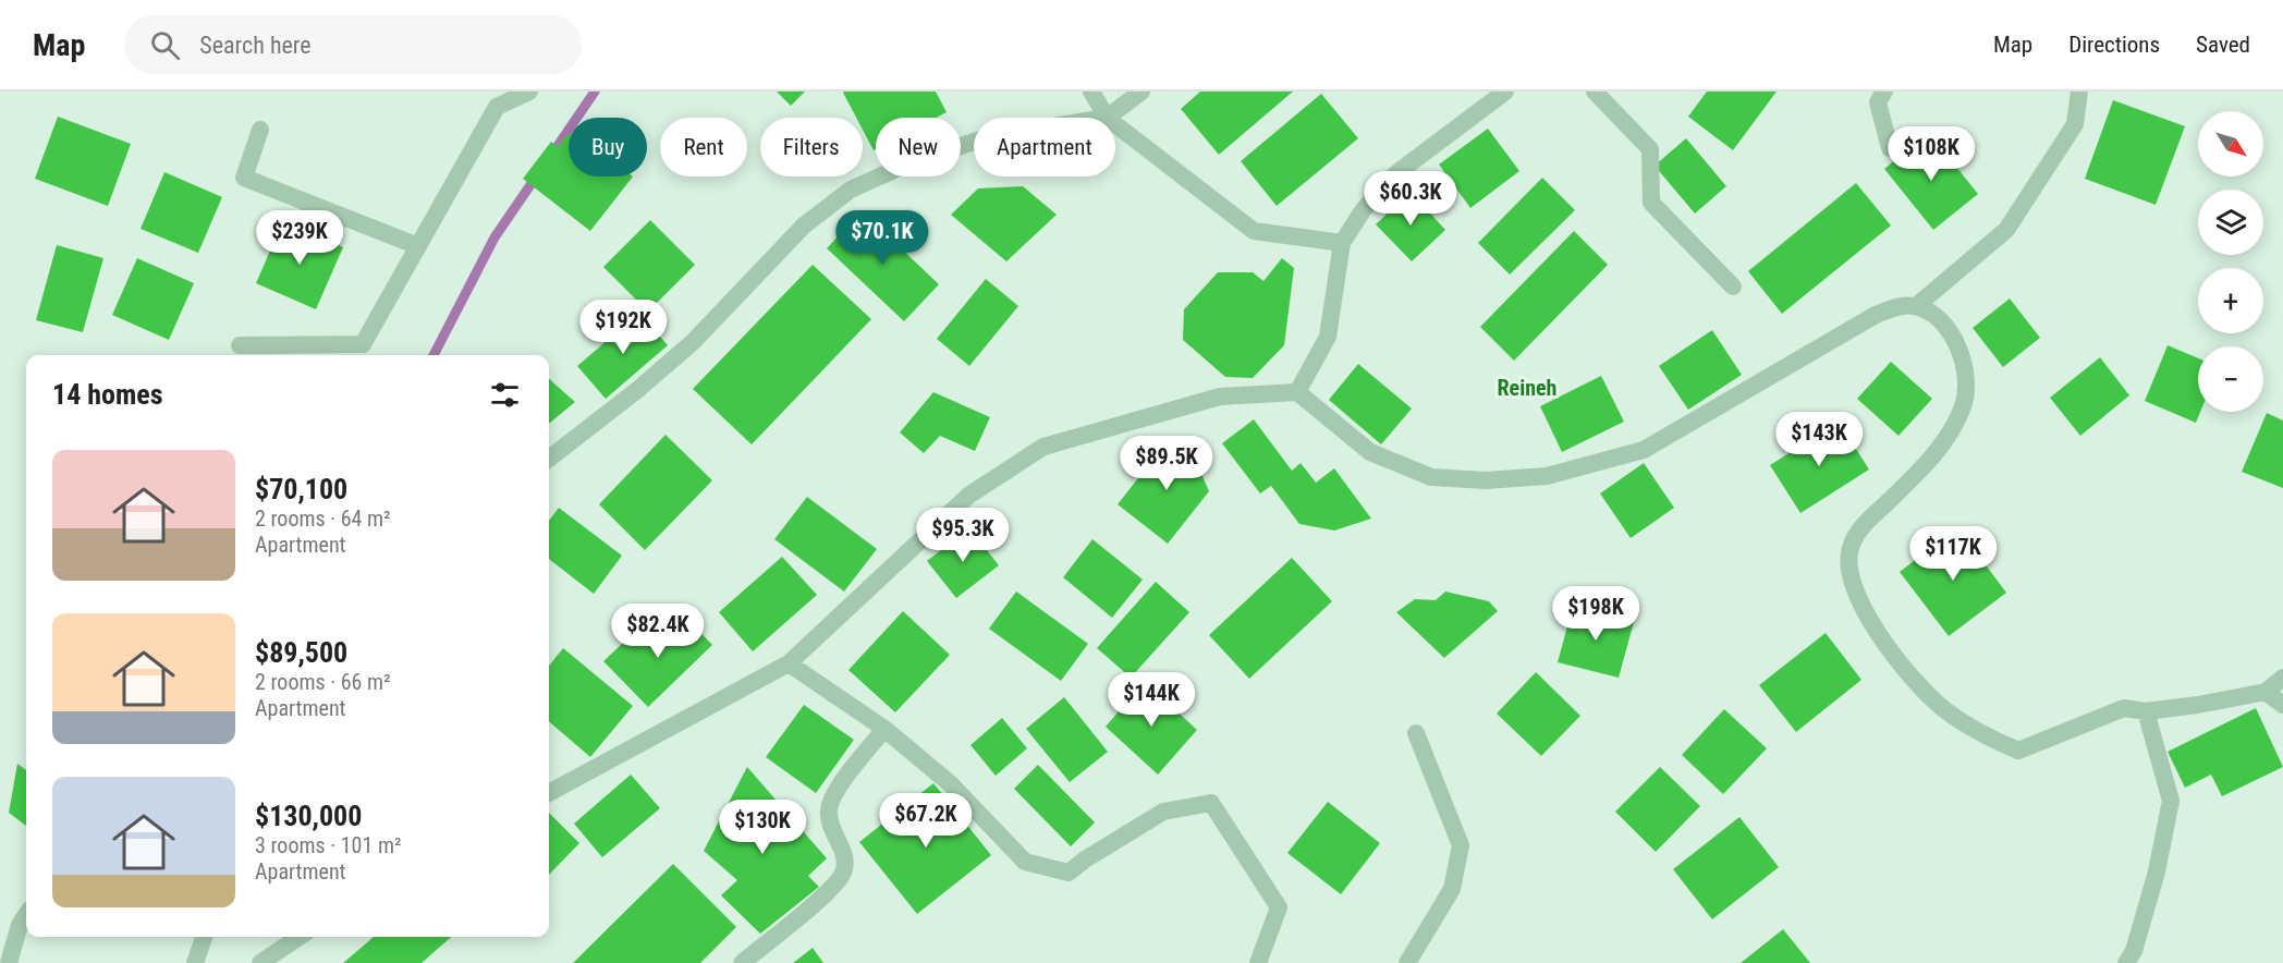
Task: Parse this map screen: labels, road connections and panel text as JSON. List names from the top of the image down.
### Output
{
  "districts": ["Reineh"],
  "north": "bottom right",
  "page": {
    "header": "Map",
    "search": "Search here",
    "nav": ["Map", "Directions", "Saved"],
    "map_buttons": ["+", "−"],
    "chip": [
      "Buy",
      "Rent",
      "Filters",
      "New",
      "Apartment"
    ],
    "price": [
      "$108K",
      "$60.3K",
      "$239K",
      "$70.1K",
      "$192K",
      "$143K",
      "$89.5K",
      "$95.3K",
      "$117K",
      "$198K",
      "$82.4K",
      "$144K",
      "$67.2K",
      "$130K"
    ],
    "heading": "14 homes",
    "list": [
      {
        "name": "$70,100",
        "note": "2 rooms · 64 m² · Apartment"
      },
      {
        "name": "$89,500",
        "note": "2 rooms · 66 m² · Apartment"
      },
      {
        "name": "$130,000",
        "note": "3 rooms · 101 m² · Apartment"
      }
    ]
  }
}
